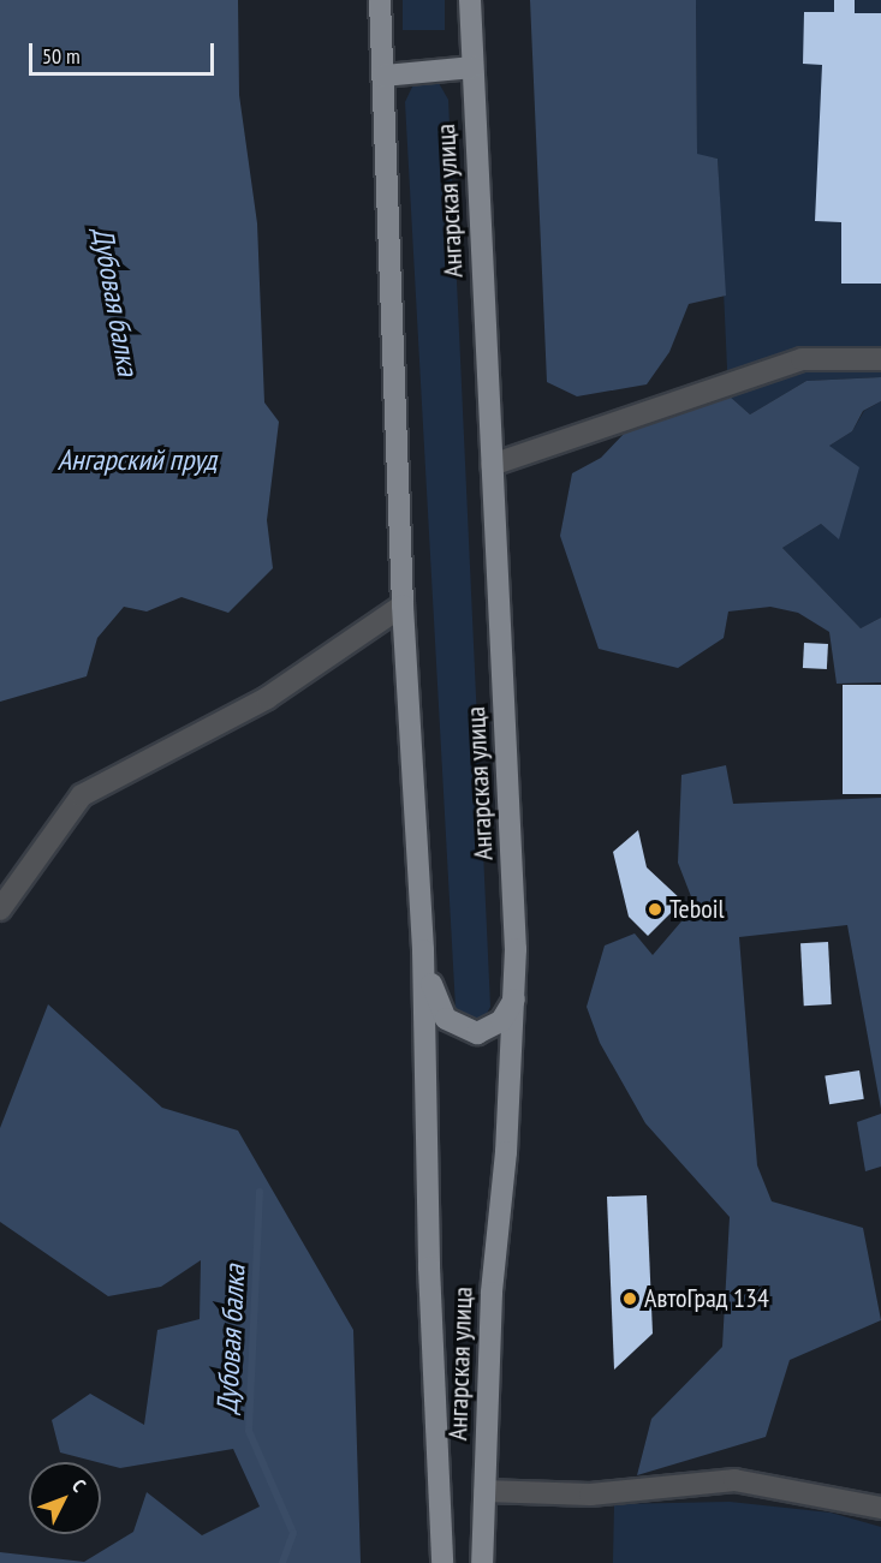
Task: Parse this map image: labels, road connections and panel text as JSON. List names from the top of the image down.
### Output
{
  "streets": {
    "main road": ["Ангарская улица"]
  },
  "water": ["Дубовая балка", "Ангарский пруд"],
  "places": ["Teboil", "АвтоГрад 134"],
  "scale_bar": "50 m",
  "north": "top right"
}
